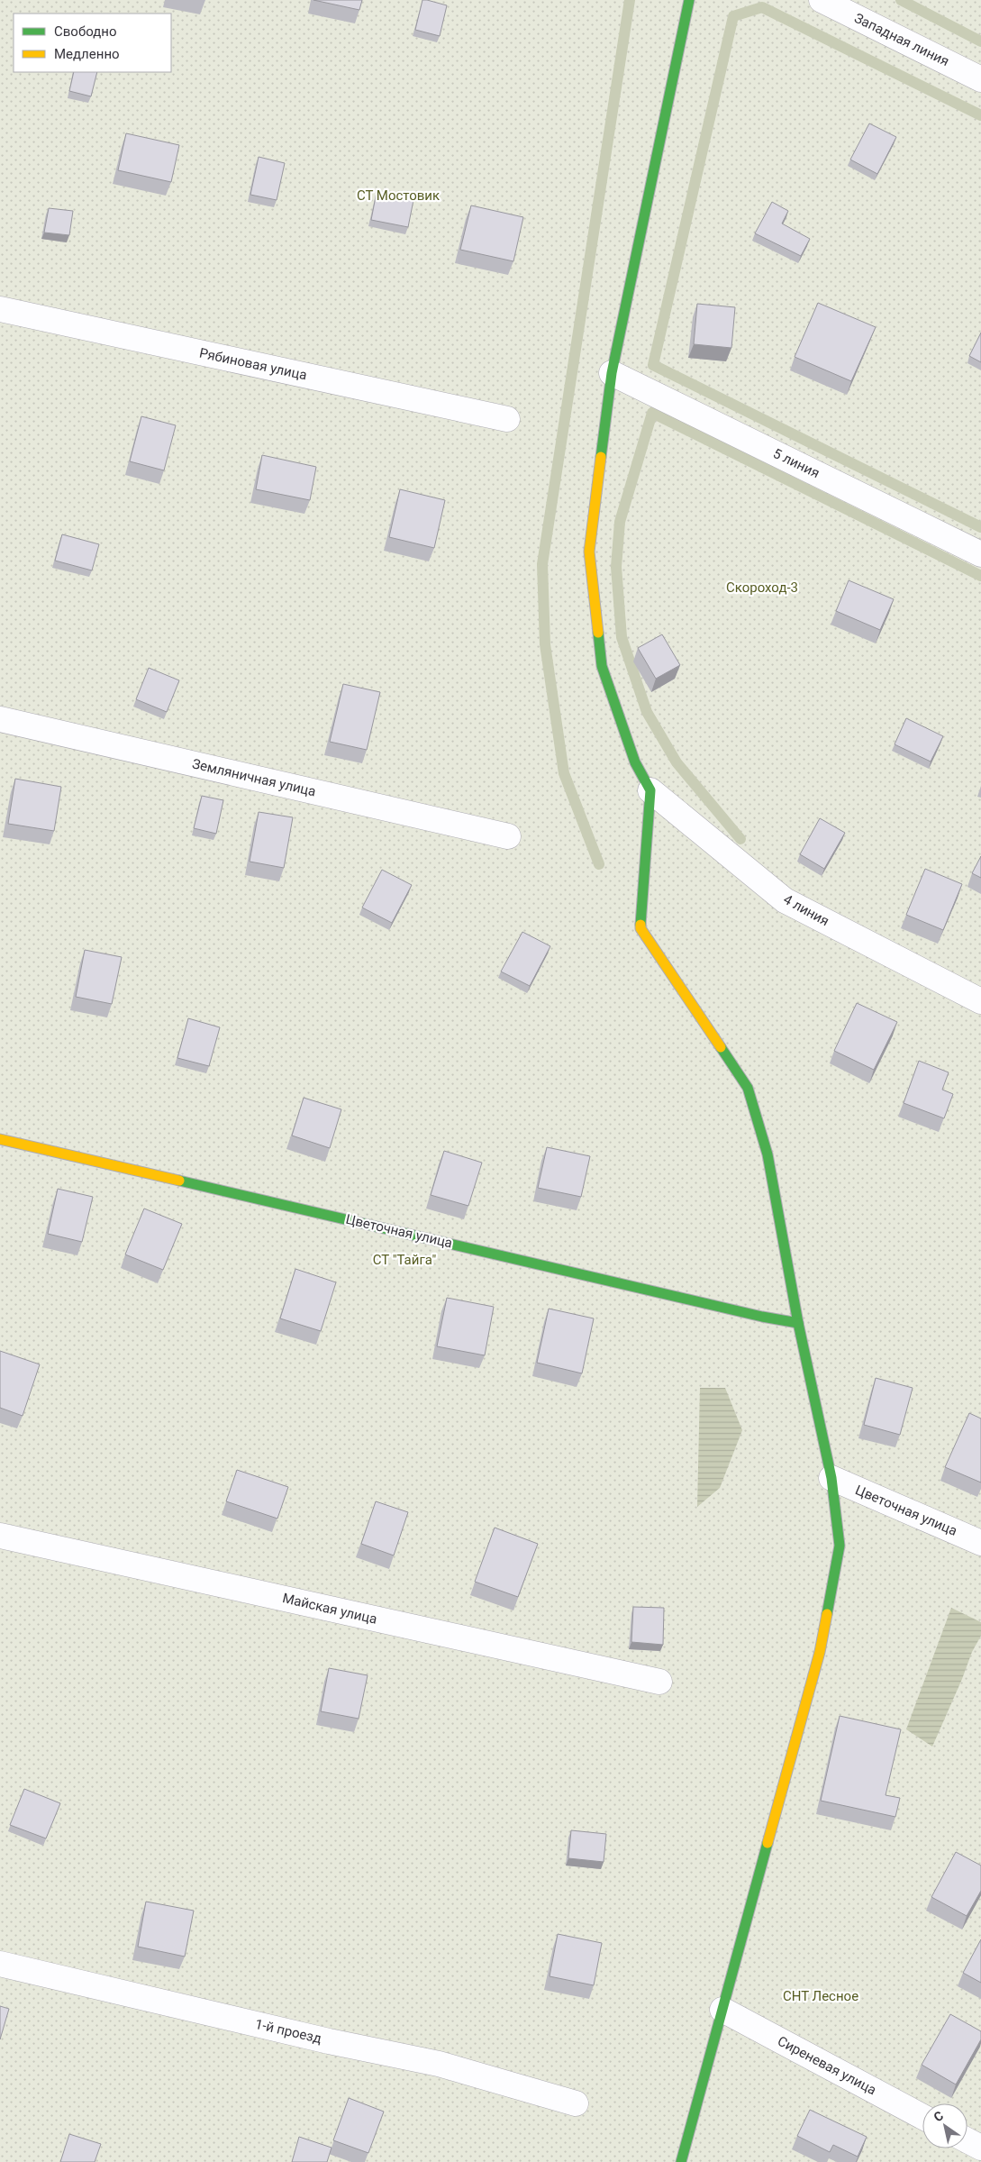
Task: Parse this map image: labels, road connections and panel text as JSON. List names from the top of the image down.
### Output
{
  "streets": {
    "street": [
      "Западная линия",
      "Рябиновая улица",
      "5 линия",
      "Земляничная улица",
      "4 линия",
      "Цветочная улица",
      "Майская улица",
      "1-й проезд",
      "Сиреневая улица"
    ]
  },
  "parks": [
    "СТ Мостовик",
    "Скороход-3",
    "СТ \"Тайга\"",
    "СНТ Лесное"
  ],
  "legend": ["Свободно", "Медленно"],
  "north": "top left"
}
